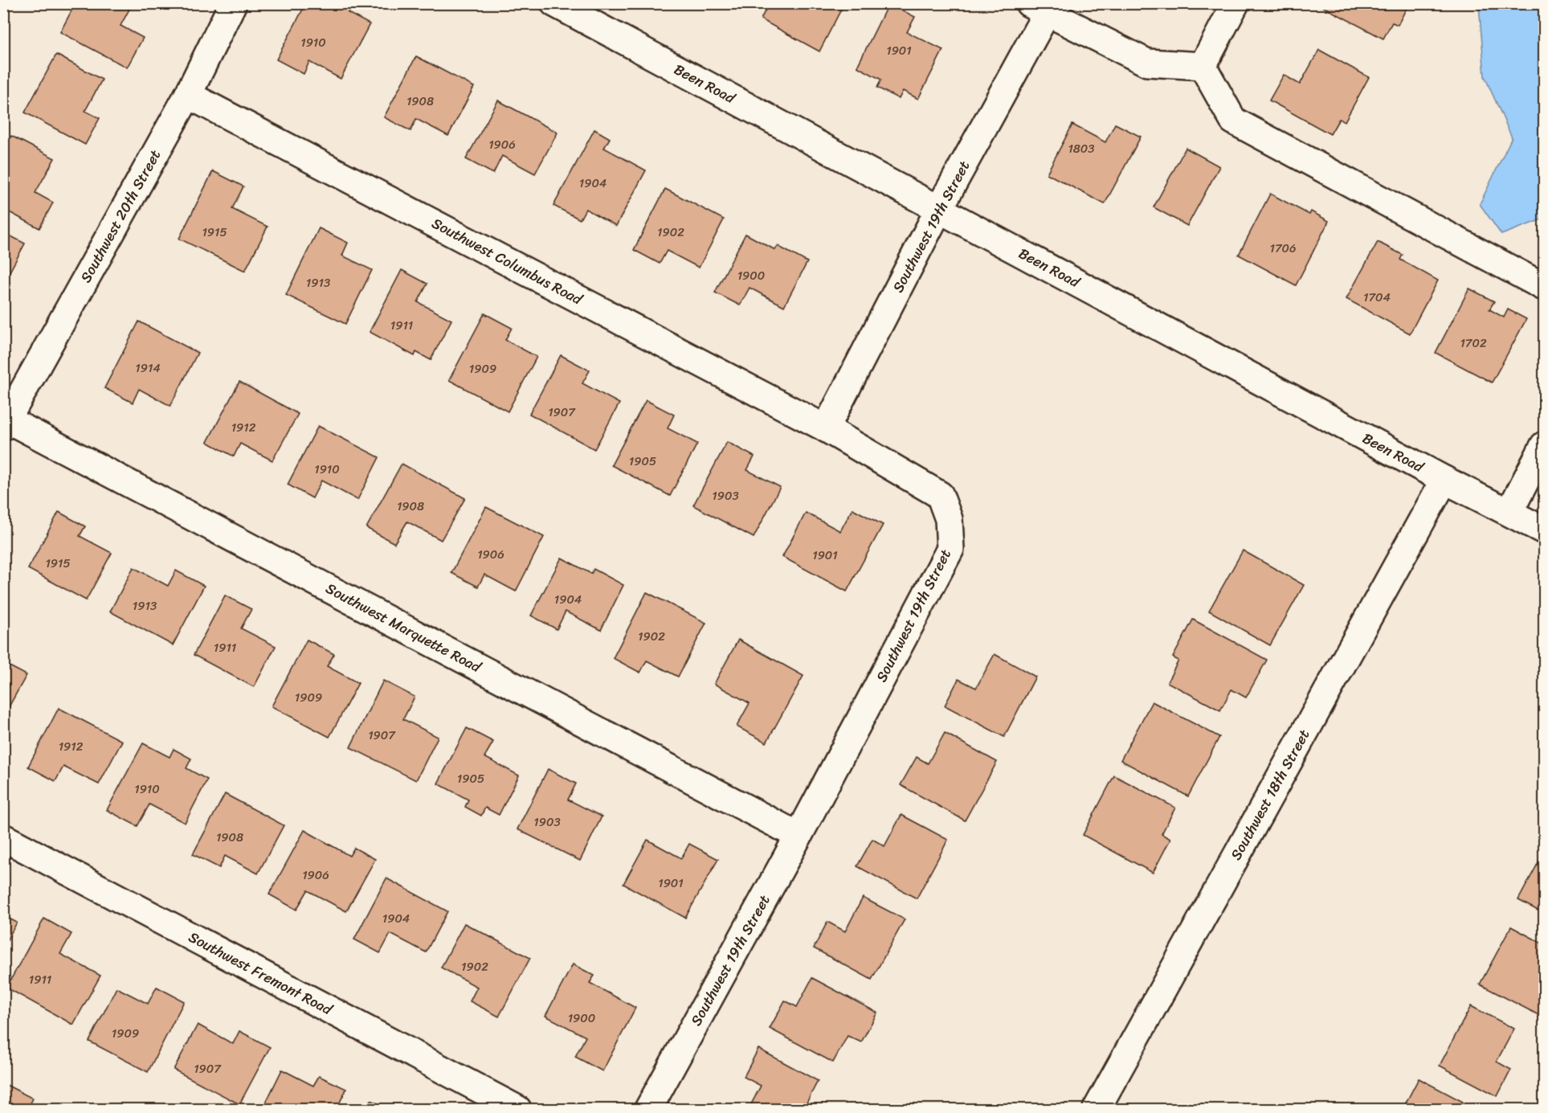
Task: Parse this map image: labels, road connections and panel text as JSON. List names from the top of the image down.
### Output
{
  "streets": {
    "street": [
      "Been Road",
      "Southwest 20th Street",
      "Southwest 19th Street",
      "Southwest Columbus Road",
      "Southwest Marquette Road",
      "Southwest 18th Street",
      "Southwest Fremont Road"
    ]
  },
  "crossings": [
    ["Been Road", "Southwest 19th Street"],
    ["Been Road", "Southwest 18th Street"],
    ["Southwest 20th Street", "Southwest Columbus Road"],
    ["Southwest 20th Street", "Southwest Marquette Road"],
    ["Southwest 19th Street", "Southwest Columbus Road"],
    ["Southwest 19th Street", "Southwest Marquette Road"]
  ],
  "house_numbers": [
    "1910",
    "1901",
    "1908",
    "1906",
    "1803",
    "1904",
    "1915",
    "1902",
    "1706",
    "1900",
    "1913",
    "1704",
    "1911",
    "1702",
    "1914",
    "1909",
    "1907",
    "1912",
    "1905",
    "1910",
    "1903",
    "1908",
    "1906",
    "1901",
    "1915",
    "1904",
    "1913",
    "1902",
    "1911",
    "1909",
    "1907",
    "1912",
    "1905",
    "1910",
    "1903",
    "1908",
    "1906",
    "1901",
    "1904",
    "1902",
    "1911",
    "1900",
    "1909",
    "1907"
  ]
}
